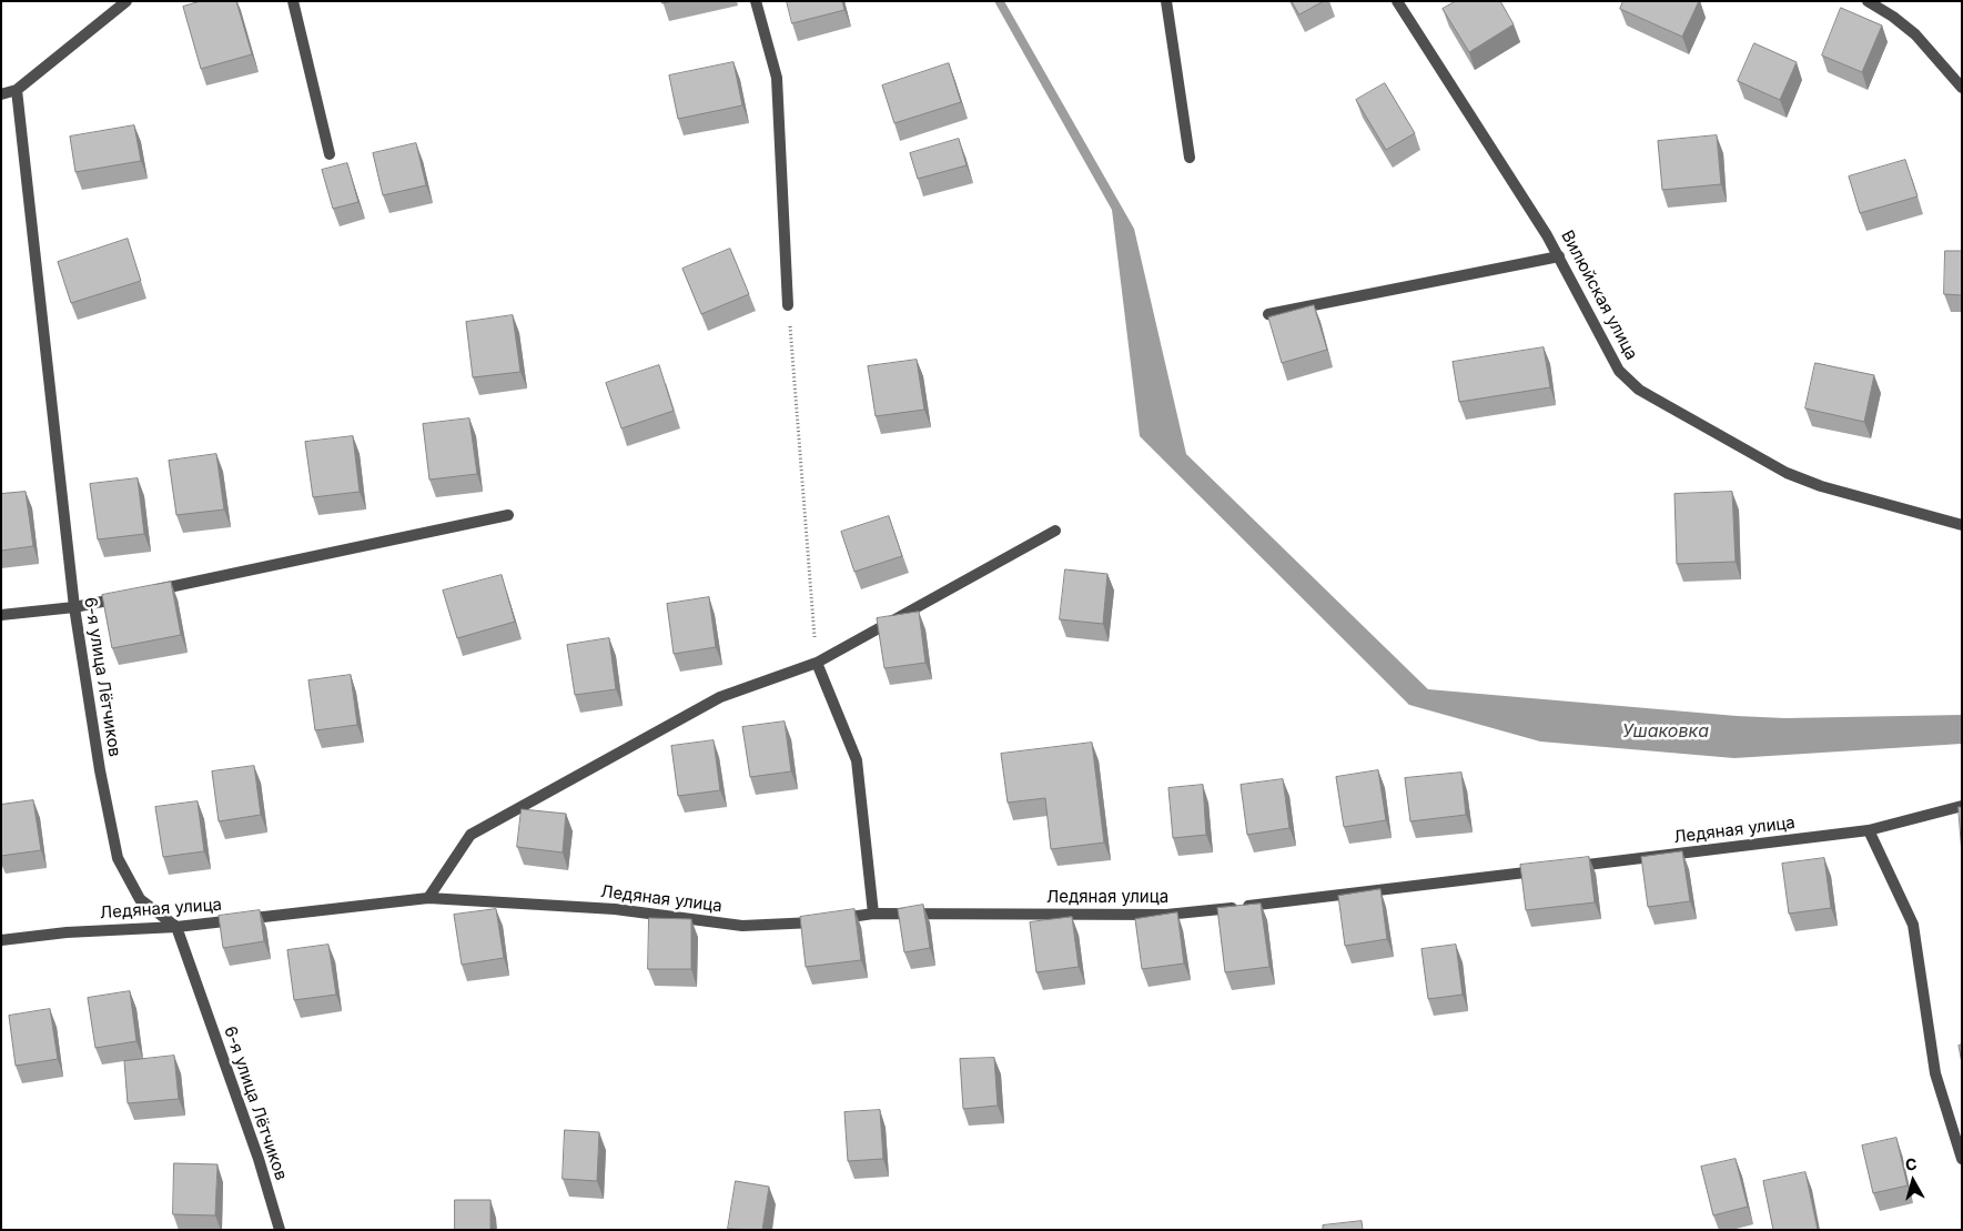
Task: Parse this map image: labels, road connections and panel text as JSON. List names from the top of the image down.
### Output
{
  "streets": {
    "street": ["Вилюйская улица", "6-я улица Лётчиков", "Ледяная улица"]
  },
  "crossings": [
    ["6-я улица Лётчиков", "Ледяная улица"]
  ],
  "water": ["Ушаковка"],
  "north": "top"
}
